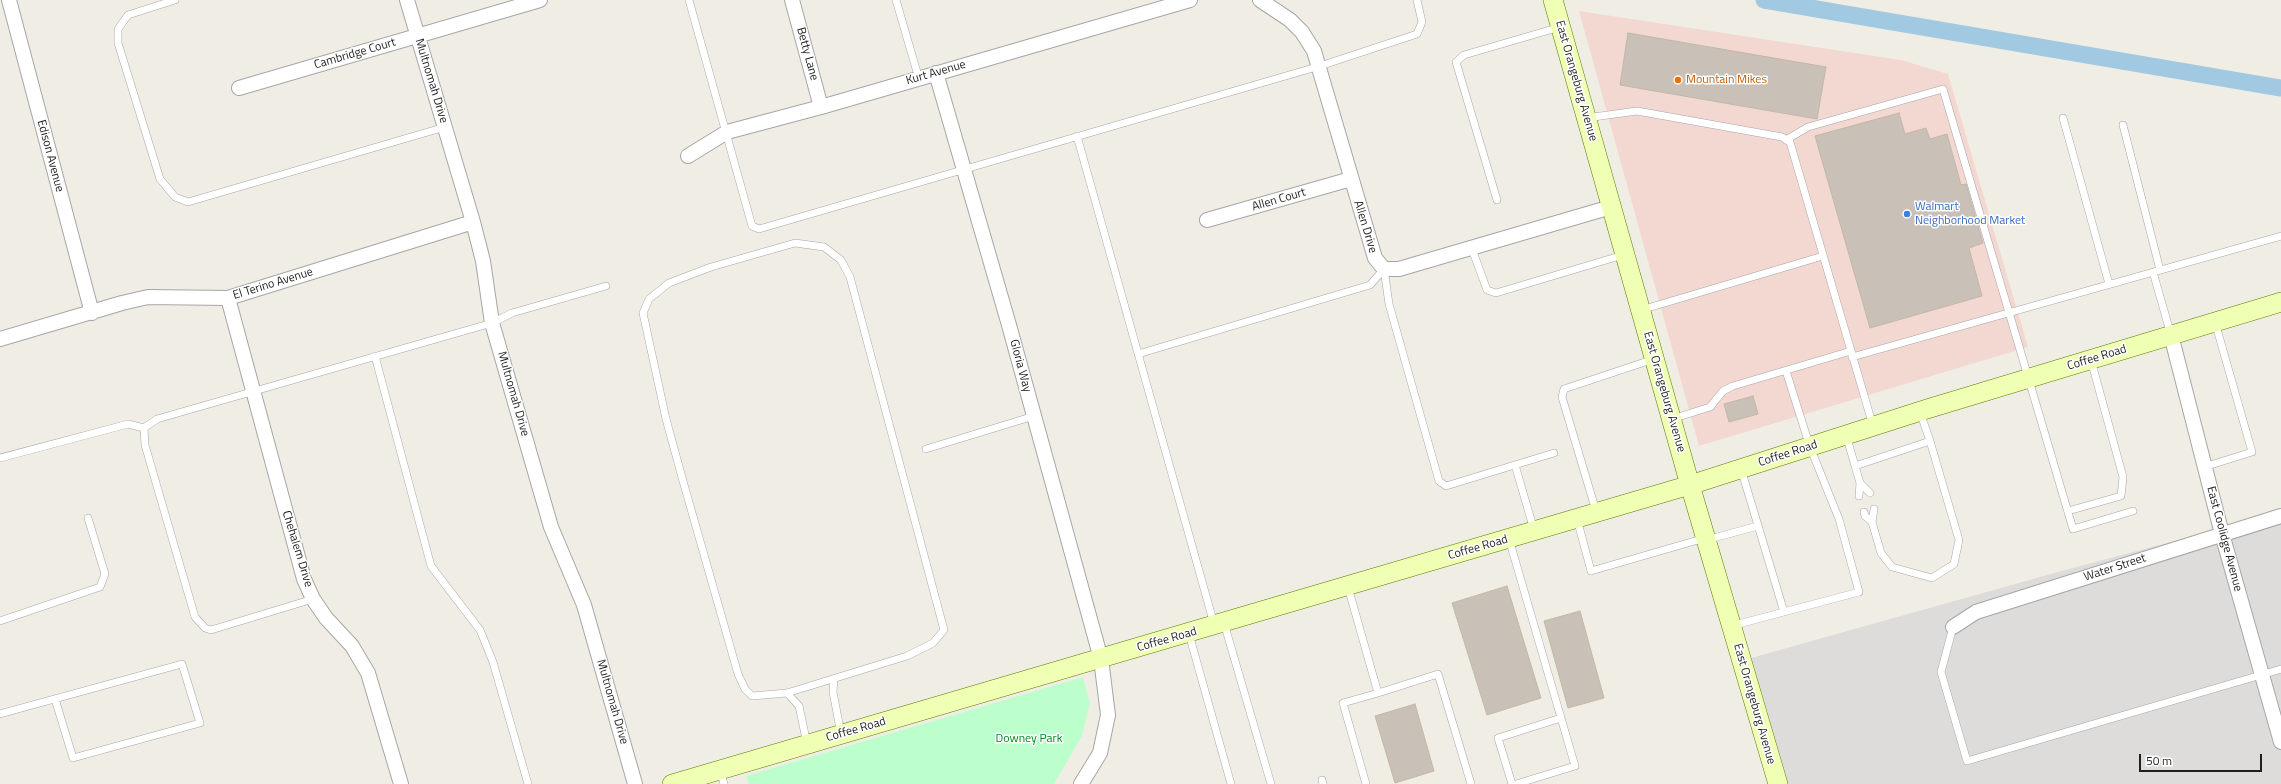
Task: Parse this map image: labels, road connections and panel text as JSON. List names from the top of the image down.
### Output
{
  "streets": {
    "main road": ["East Orangeburg Avenue", "Coffee Road"],
    "street": [
      "Cambridge Court",
      "Betty Lane",
      "Kurt Avenue",
      "Multnomah Drive",
      "Edison Avenue",
      "Allen Court",
      "Allen Drive",
      "El Terino Avenue",
      "Gloria Way",
      "East Coolidge Avenue",
      "Chehalem Drive",
      "Water Street"
    ]
  },
  "crossings": [
    ["Cambridge Court", "Multnomah Drive"],
    ["Betty Lane", "Kurt Avenue"],
    ["Kurt Avenue", "Gloria Way"],
    ["Multnomah Drive", "El Terino Avenue"],
    ["East Orangeburg Avenue", "Coffee Road"],
    ["Edison Avenue", "El Terino Avenue"],
    ["Allen Court", "Allen Drive"],
    ["El Terino Avenue", "Chehalem Drive"],
    ["Coffee Road", "Gloria Way"],
    ["Coffee Road", "East Coolidge Avenue"],
    ["East Coolidge Avenue", "Water Street"]
  ],
  "parks": ["Downey Park"],
  "places": ["Mountain Mikes", "Walmart Neighborhood Market"],
  "scale_bar": "50 m"
}
